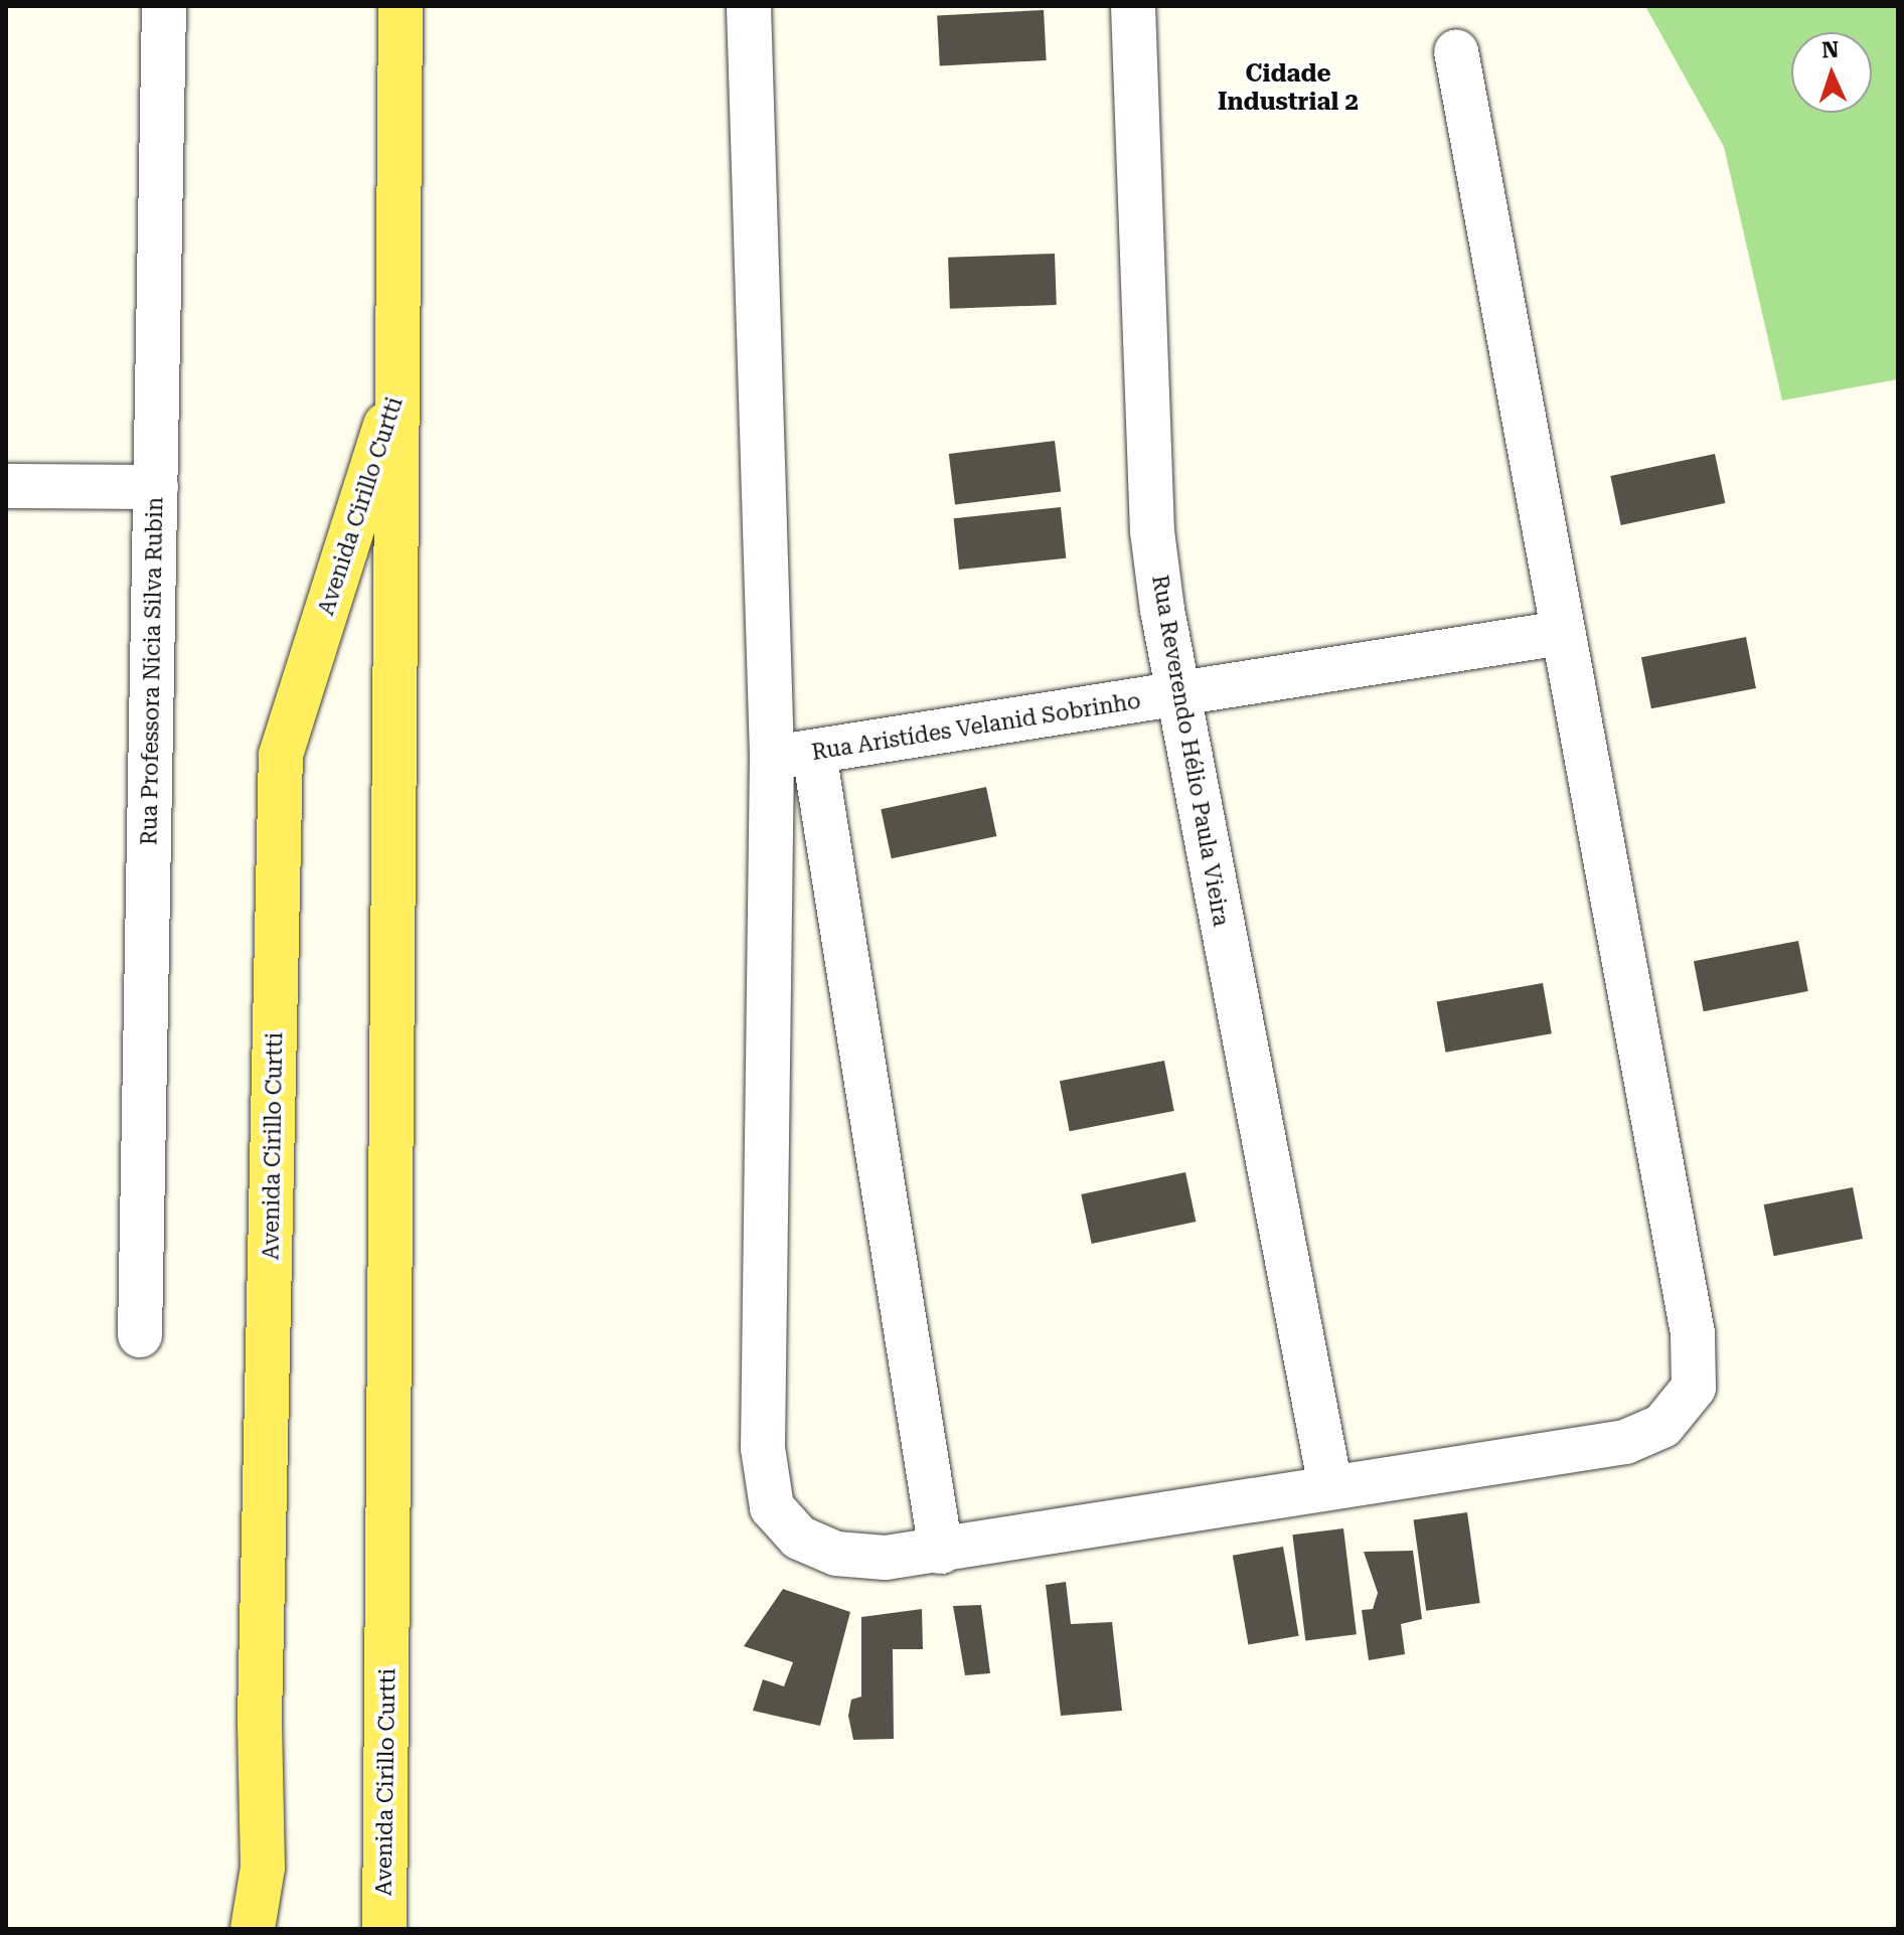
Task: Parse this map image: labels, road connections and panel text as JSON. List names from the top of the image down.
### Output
{
  "streets": {
    "main road": ["Avenida Cirillo Curtti"],
    "street": ["Rua Professora Nicia Silva Rubin", "Rua Aristídes Velanid Sobrinho", "Rua Reverendo Hélio Paula Vieira"]
  },
  "crossings": [
    ["Rua Aristídes Velanid Sobrinho", "Rua Reverendo Hélio Paula Vieira"]
  ],
  "districts": ["Cidade Industrial 2"],
  "north": "top"
}
